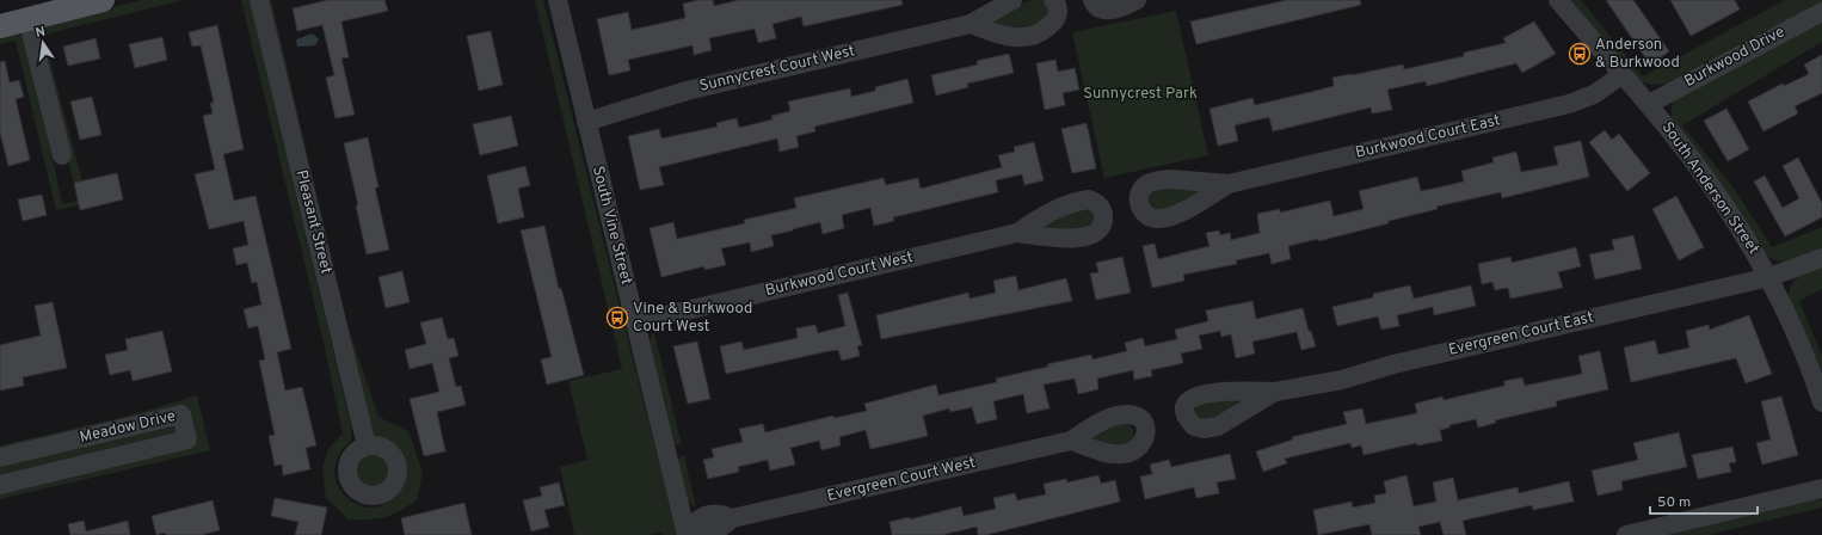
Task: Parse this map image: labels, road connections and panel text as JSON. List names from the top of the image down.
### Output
{
  "streets": {
    "street": [
      "Burkwood Drive",
      "Sunnycrest Court West",
      "Burkwood Court East",
      "South Anderson Street",
      "Pleasant Street",
      "South Vine Street",
      "Burkwood Court West",
      "Evergreen Court East",
      "Meadow Drive",
      "Evergreen Court West"
    ]
  },
  "crossings": [
    ["Burkwood Drive", "South Anderson Street"],
    ["Sunnycrest Court West", "South Vine Street"],
    ["Burkwood Court East", "South Anderson Street"],
    ["South Anderson Street", "Evergreen Court East"],
    ["South Vine Street", "Burkwood Court West"],
    ["South Vine Street", "Evergreen Court West"]
  ],
  "parks": ["Sunnycrest Park"],
  "places": {
    "bus stop": ["Anderson & Burkwood", "Vine & Burkwood Court West"]
  },
  "scale_bar": "50 m",
  "north": "top"
}
